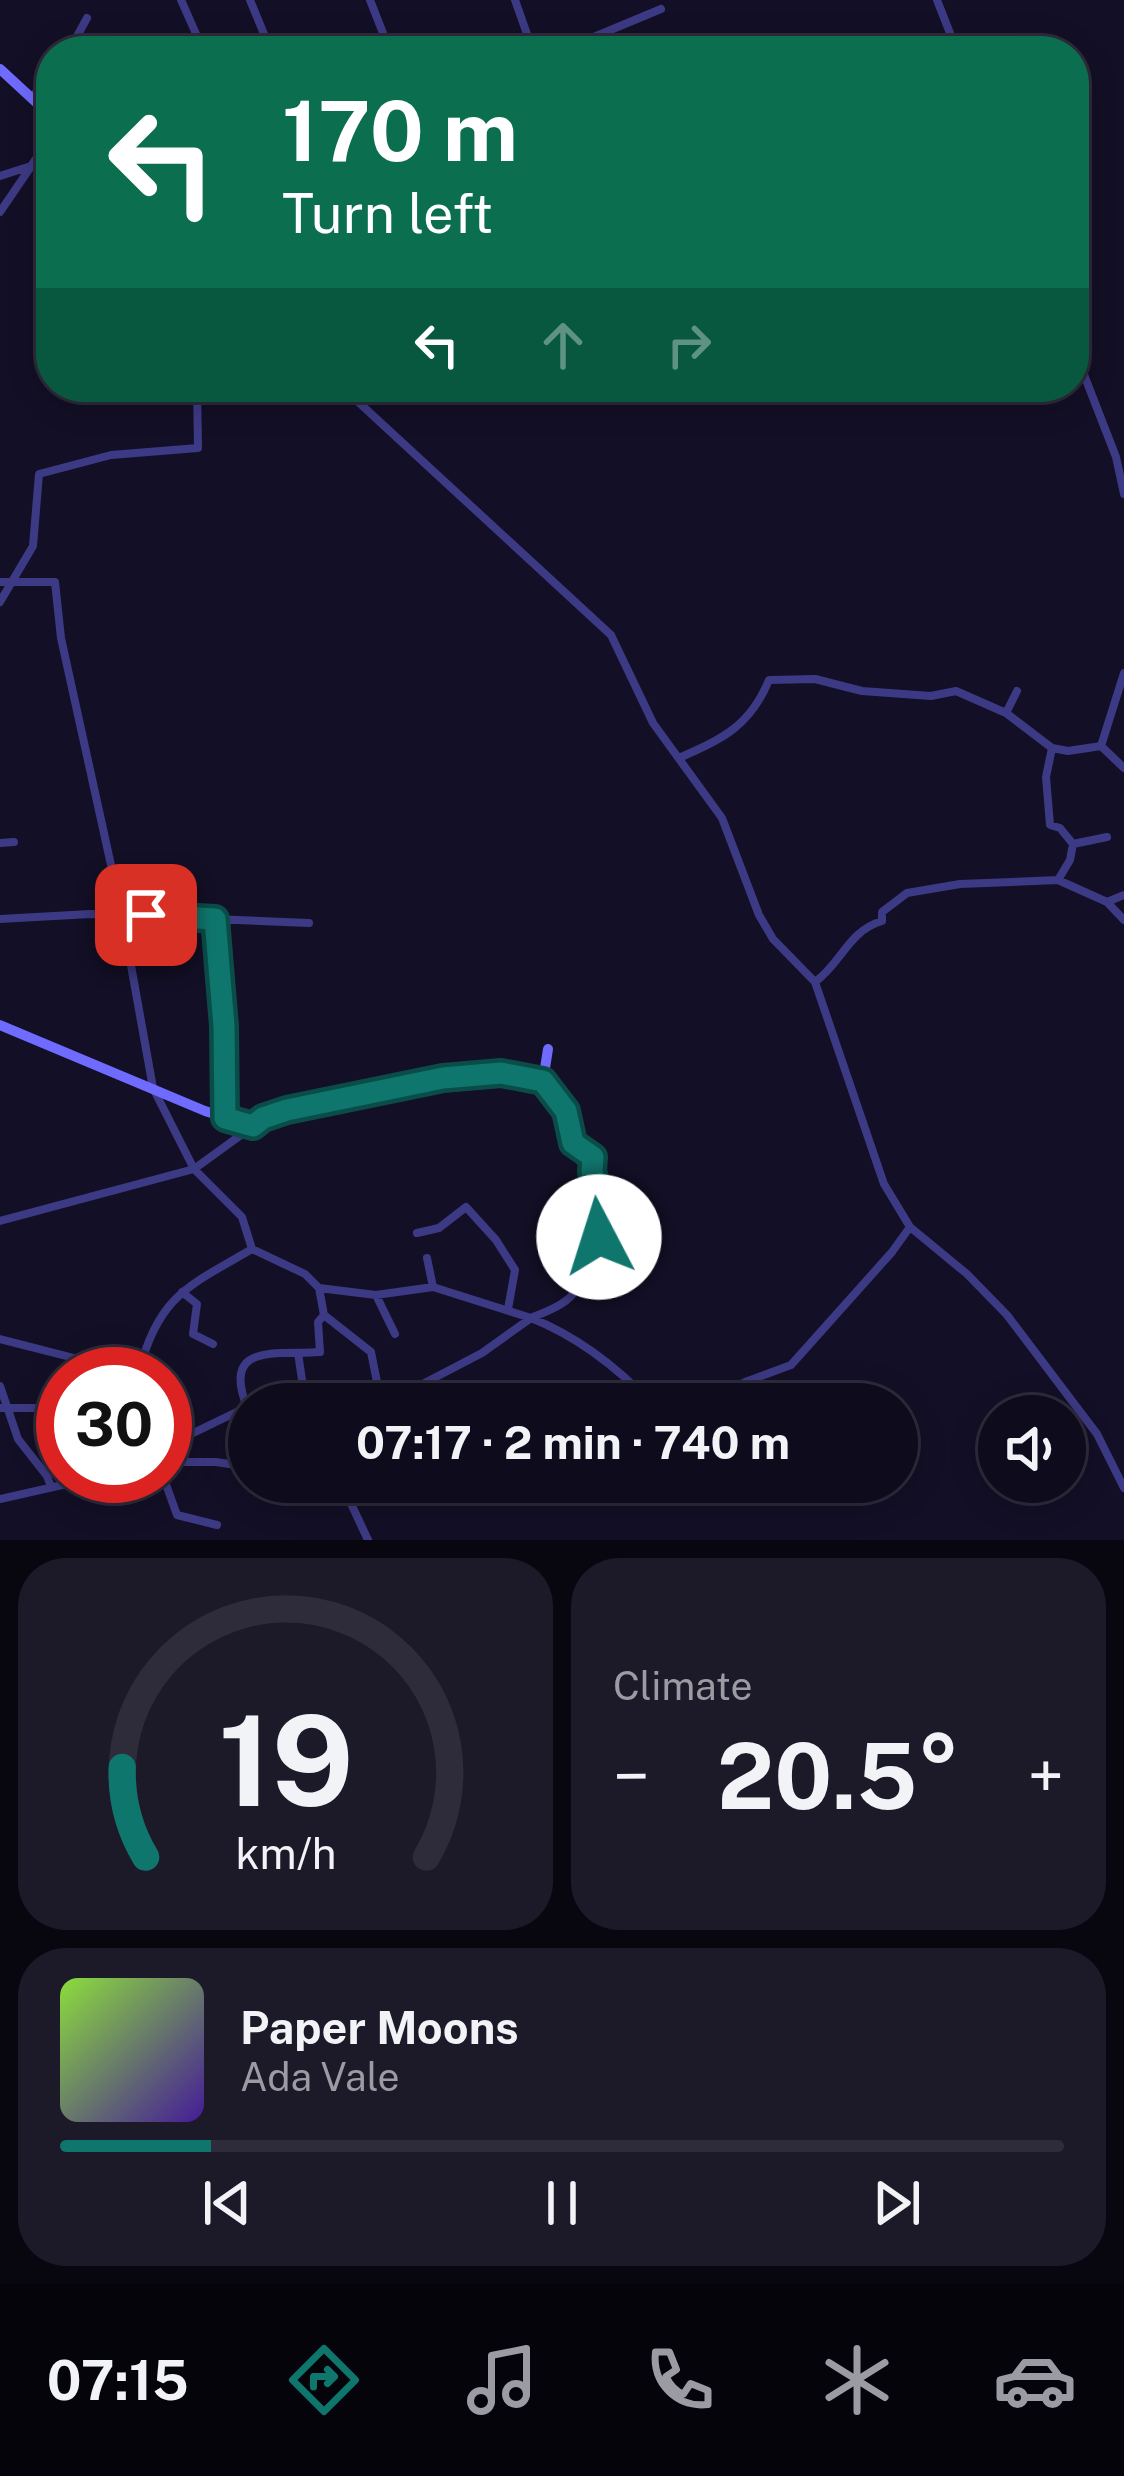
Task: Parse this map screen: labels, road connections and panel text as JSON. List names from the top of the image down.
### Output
{
  "page": {
    "turn": ["170 m", "Turn left"],
    "limit": "30",
    "trip": "07:17 · 2 min · 740 m",
    "tile": "Climate",
    "heat": ["−", "20.5°", "+"],
    "song": ["Paper Moons", "Ada Vale"],
    "tabs": "07:15",
    "gauge": ["19", "km/h"]
  }
}
